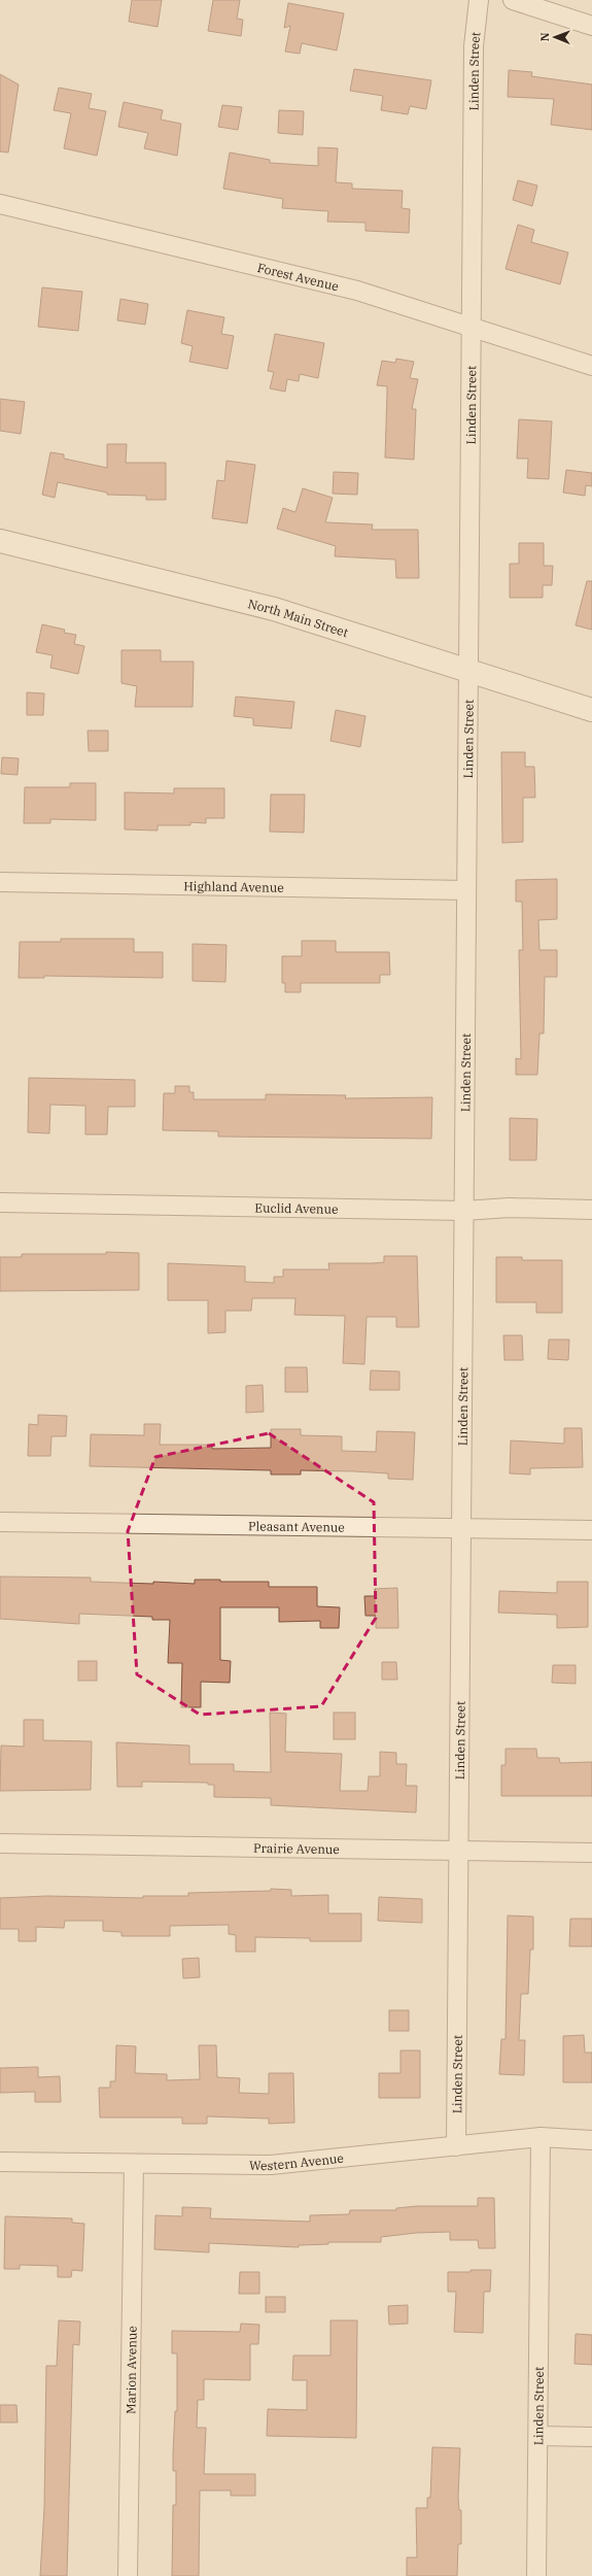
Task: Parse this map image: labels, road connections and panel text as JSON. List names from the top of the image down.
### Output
{
  "streets": {
    "street": [
      "Linden Street",
      "Forest Avenue",
      "North Main Street",
      "Highland Avenue",
      "Euclid Avenue",
      "Pleasant Avenue",
      "Prairie Avenue",
      "Western Avenue",
      "Marion Avenue"
    ]
  },
  "crossings": [
    ["Linden Street", "Forest Avenue"],
    ["Linden Street", "North Main Street"],
    ["Linden Street", "Highland Avenue"],
    ["Linden Street", "Euclid Avenue"],
    ["Linden Street", "Pleasant Avenue"],
    ["Linden Street", "Prairie Avenue"],
    ["Linden Street", "Western Avenue"],
    ["Western Avenue", "Marion Avenue"]
  ],
  "north": "left"
}
